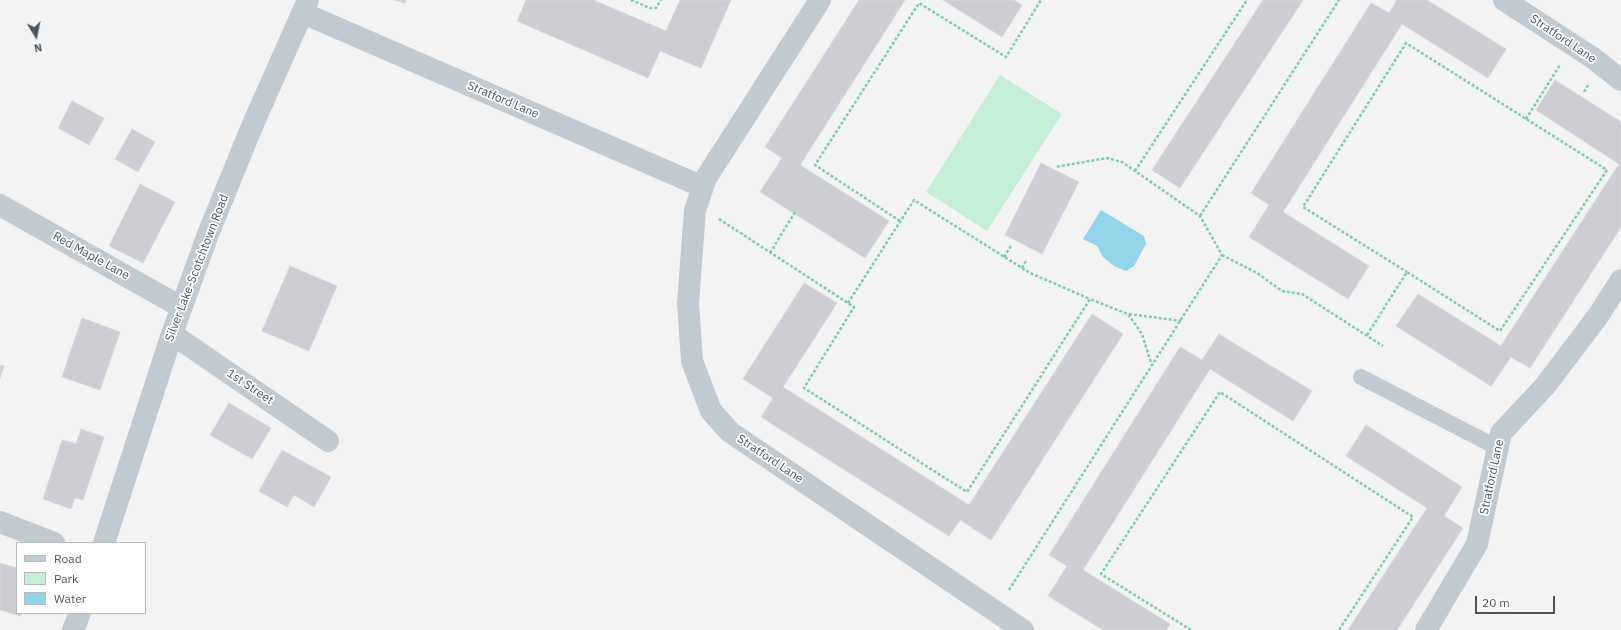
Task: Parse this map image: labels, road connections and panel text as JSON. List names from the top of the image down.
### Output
{
  "streets": {
    "street": [
      "Stratford Lane",
      "Red Maple Lane",
      "Silver Lake-Scotchtown Road",
      "1st Street"
    ]
  },
  "crossings": [
    ["Stratford Lane", "Silver Lake-Scotchtown Road"],
    ["Red Maple Lane", "Silver Lake-Scotchtown Road"],
    ["Silver Lake-Scotchtown Road", "1st Street"]
  ],
  "legend": ["Road", "Park", "Water"],
  "scale_bar": "20 m",
  "north": "bottom"
}
